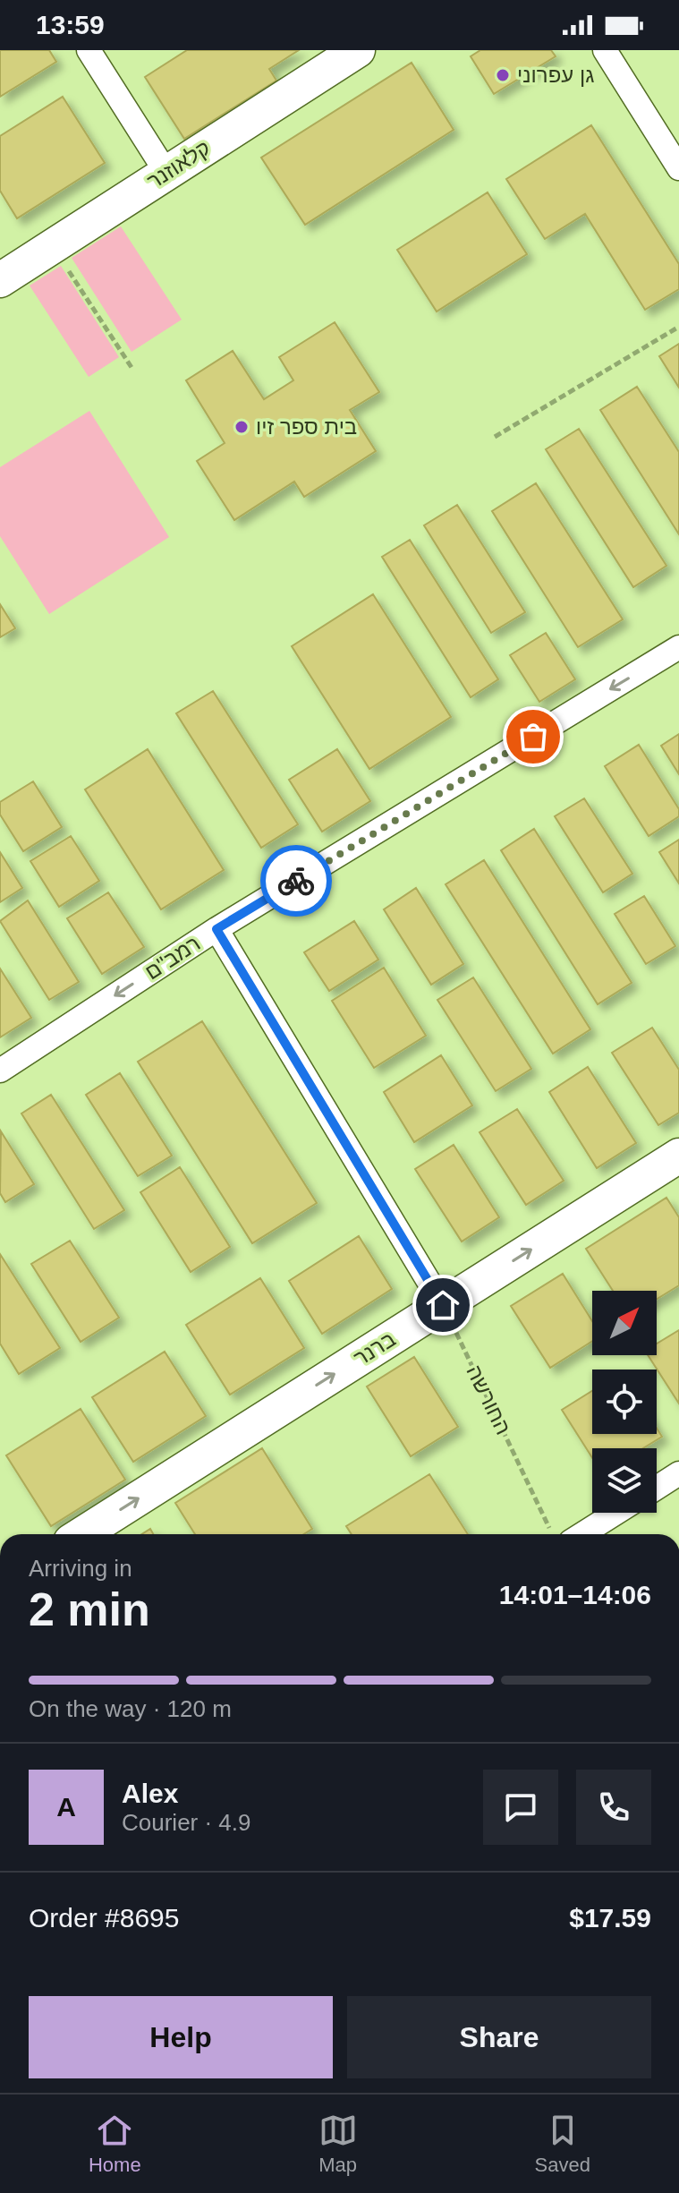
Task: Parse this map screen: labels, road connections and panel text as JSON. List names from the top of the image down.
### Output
{
  "streets": {
    "street": ["קלאוזנר", "רמב\"ם", "ברנר"],
    "path": ["החורשה"]
  },
  "crossings": [
    ["ברנר", "החורשה"]
  ],
  "one_way": ["רמב\"ם", "ברנר"],
  "places": ["גן עפרוני", "בית ספר זיו"],
  "north": "top right",
  "page": {
    "status": "13:59",
    "heading": ["2 min", "Arriving in", "14:01–14:06"],
    "panel": [
      "Alex",
      "Courier · 4.9",
      "Order #8695",
      "$17.59"
    ],
    "bar": "On the way · 120 m",
    "round": "A",
    "buttons": ["Help", "Share"],
    "tabs": ["Home", "Map", "Saved"]
  }
}
